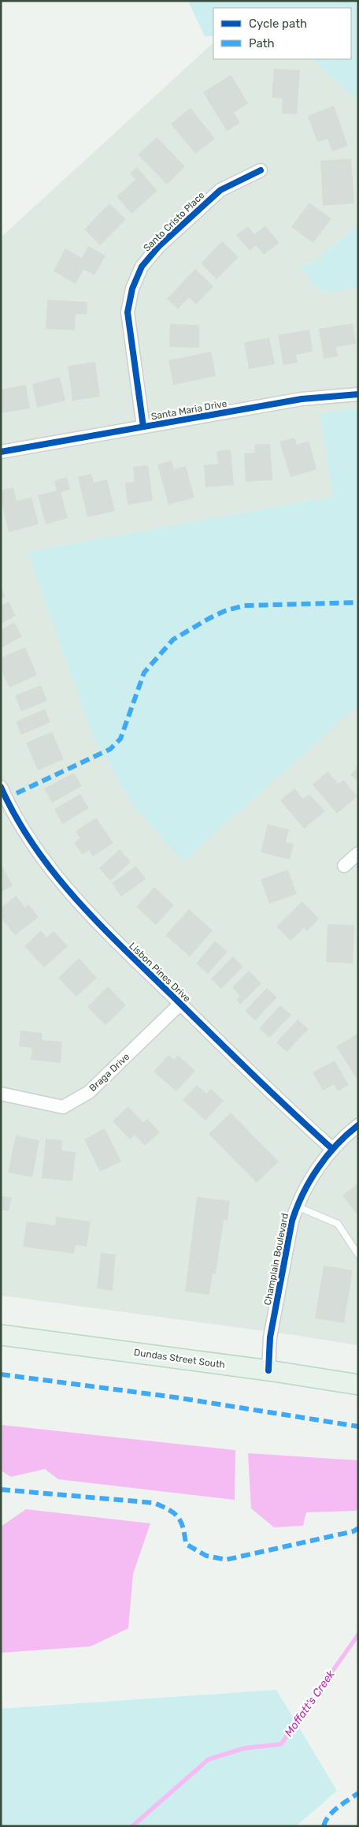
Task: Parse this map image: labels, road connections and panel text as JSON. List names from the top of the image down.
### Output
{
  "streets": {
    "main road": ["Dundas Street South"],
    "street": [
      "Santo Cristo Place",
      "Santa Maria Drive",
      "Lisbon Pines Drive",
      "Braga Drive",
      "Champlain Boulevard"
    ]
  },
  "crossings": [
    ["Santo Cristo Place", "Santa Maria Drive"],
    ["Lisbon Pines Drive", "Braga Drive"],
    ["Lisbon Pines Drive", "Champlain Boulevard"],
    ["Champlain Boulevard", "Dundas Street South"]
  ],
  "water": ["Moffatt's Creek"],
  "legend": ["Cycle path", "Path"]
}
